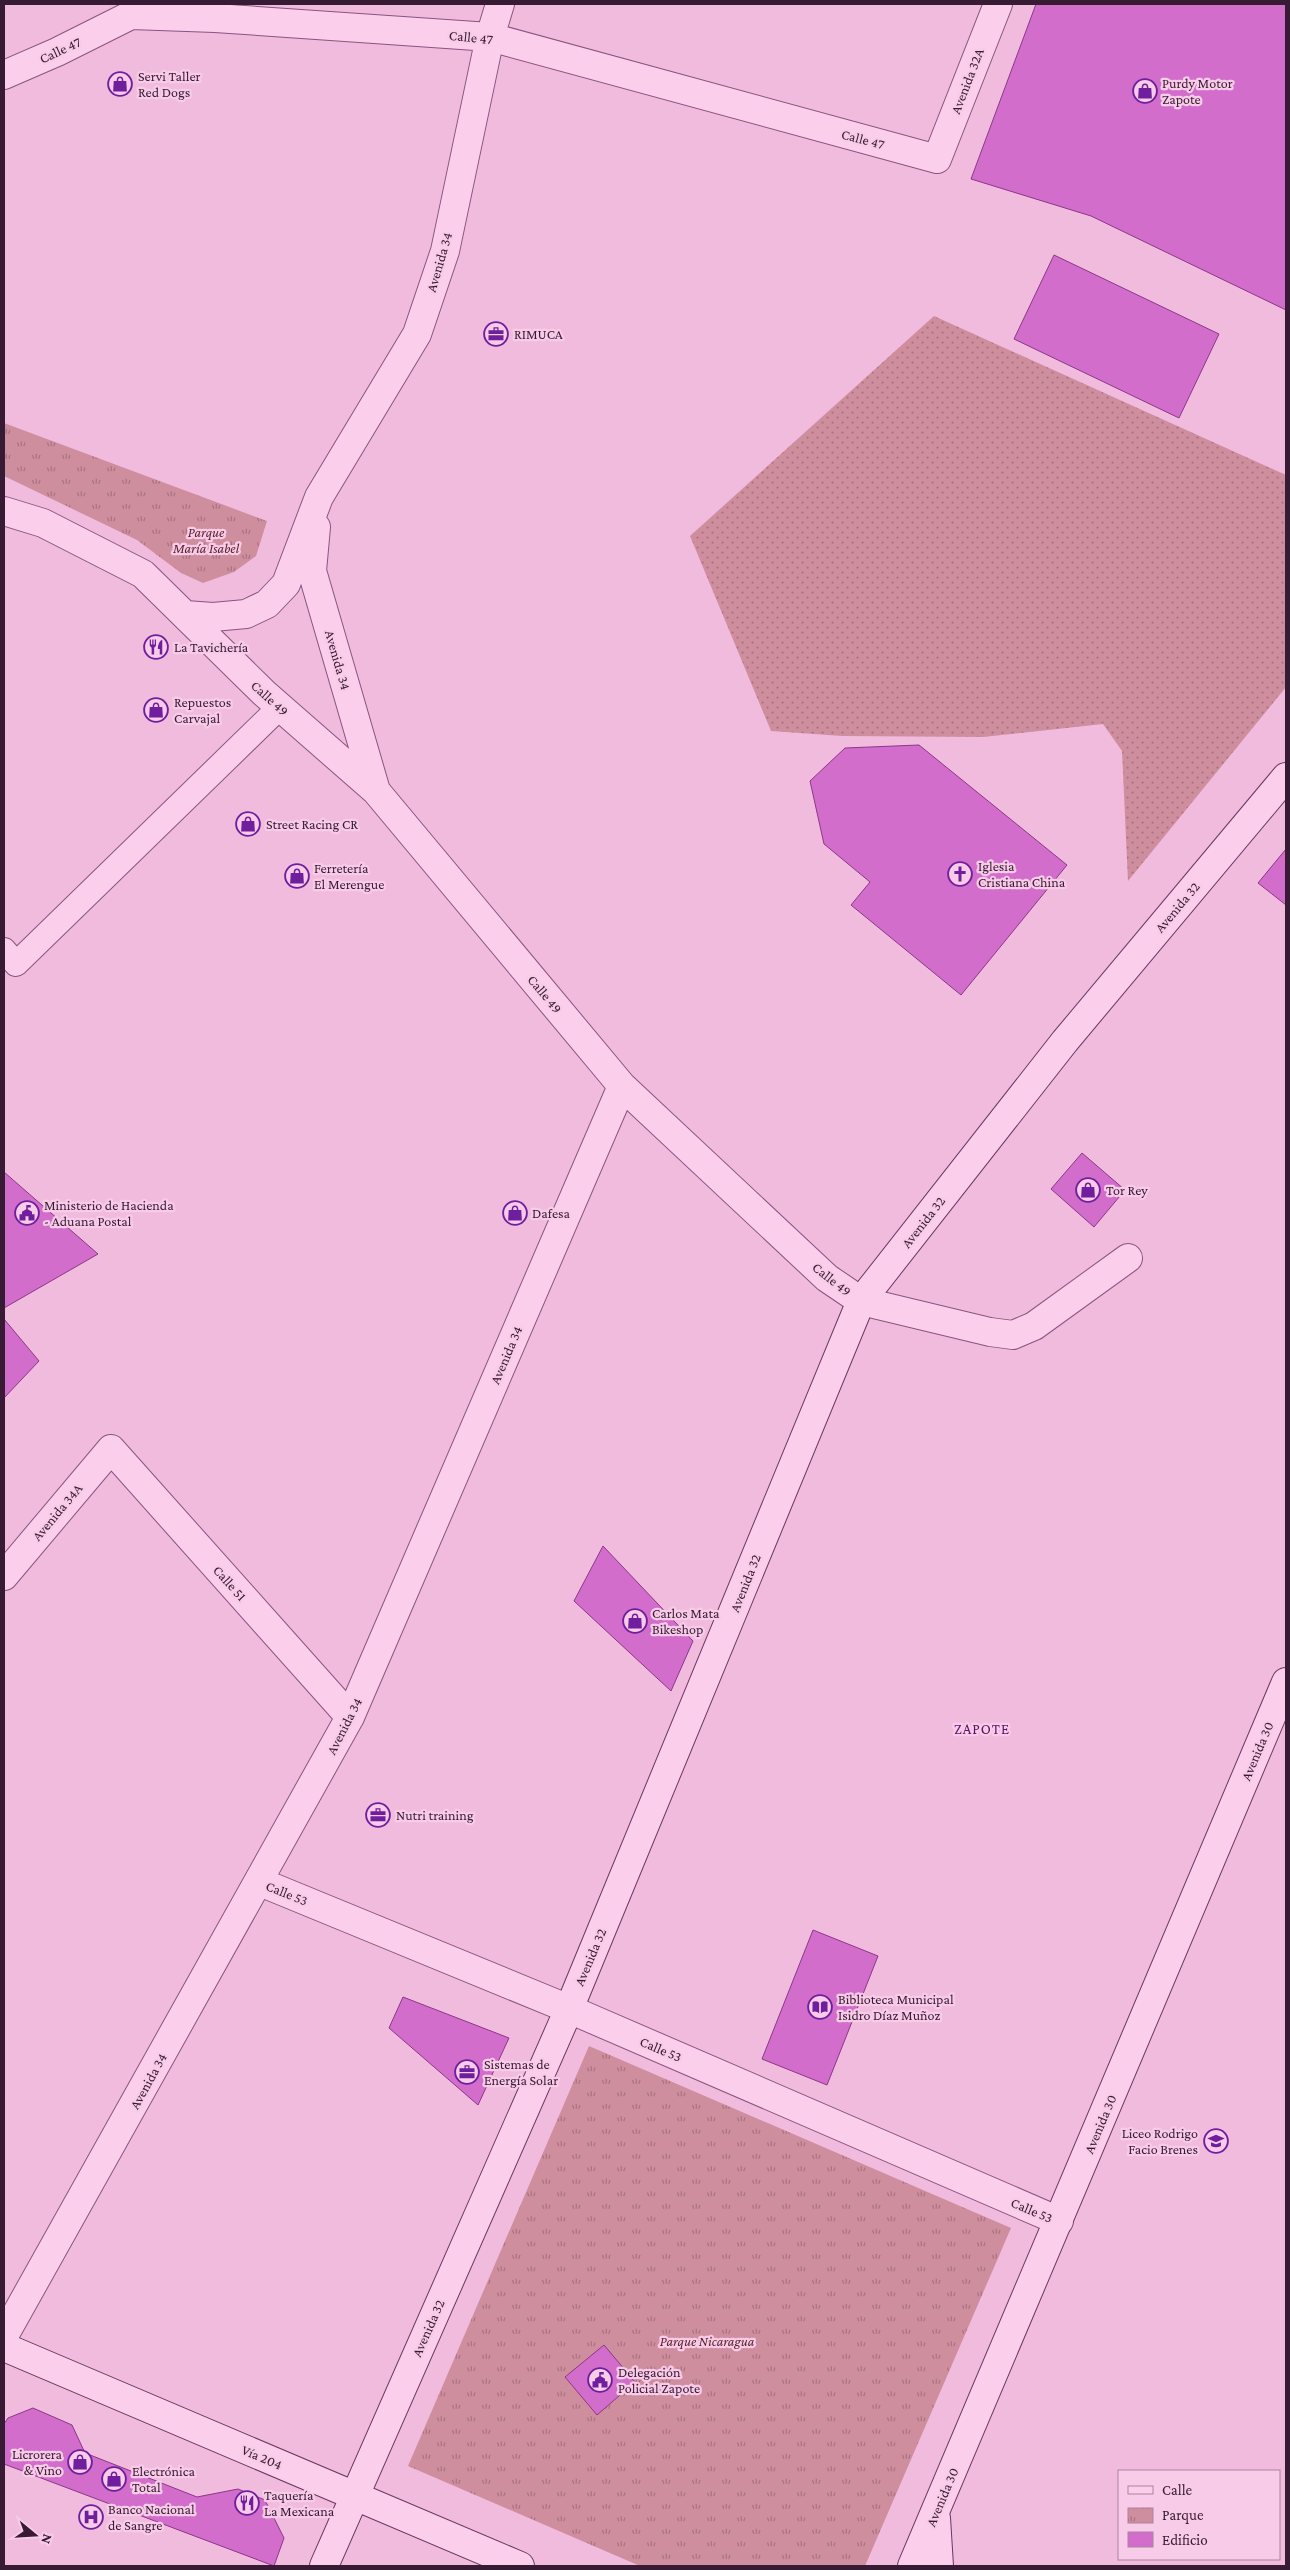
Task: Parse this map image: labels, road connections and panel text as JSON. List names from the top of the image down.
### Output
{
  "streets": {
    "street": [
      "Calle 47",
      "Avenida 32A",
      "Avenida 34",
      "Calle 49",
      "Avenida 32",
      "Avenida 34A",
      "Calle 51",
      "Avenida 30",
      "Calle 53",
      "Vía 204"
    ]
  },
  "crossings": [
    ["Calle 47", "Avenida 32A"],
    ["Calle 47", "Avenida 34"],
    ["Avenida 34", "Calle 49"],
    ["Avenida 34", "Calle 51"],
    ["Avenida 34", "Calle 53"],
    ["Calle 49", "Avenida 32"],
    ["Avenida 32", "Calle 53"],
    ["Avenida 32", "Vía 204"],
    ["Avenida 34A", "Calle 51"],
    ["Avenida 30", "Calle 53"]
  ],
  "districts": ["ZAPOTE"],
  "parks": ["Parque María Isabel", "Parque Nicaragua"],
  "places": {
    "shop": [
      "Servi Taller Red Dogs",
      "Purdy Motor Zapote",
      "Repuestos Carvajal",
      "Street Racing CR",
      "Ferretería El Merengue",
      "Tor Rey",
      "Dafesa",
      "Carlos Mata Bikeshop",
      "Licrorera & Vino",
      "Electrónica Total"
    ],
    "office": ["RIMUCA", "Nutri training", "Sistemas de Energía Solar"],
    "restaurant": ["La Tavichería", "Taquería La Mexicana"],
    "church": ["Iglesia Cristiana China"],
    "public building": ["Ministerio de Hacienda - Aduana Postal", "Delegación Policial Zapote"],
    "library": ["Biblioteca Municipal Isidro Díaz Muñoz"],
    "school or university": ["Liceo Rodrigo Facio Brenes"],
    "hospital": ["Banco Nacional de Sangre"]
  },
  "legend": ["Calle", "Parque", "Edificio"],
  "north": "right"
}
